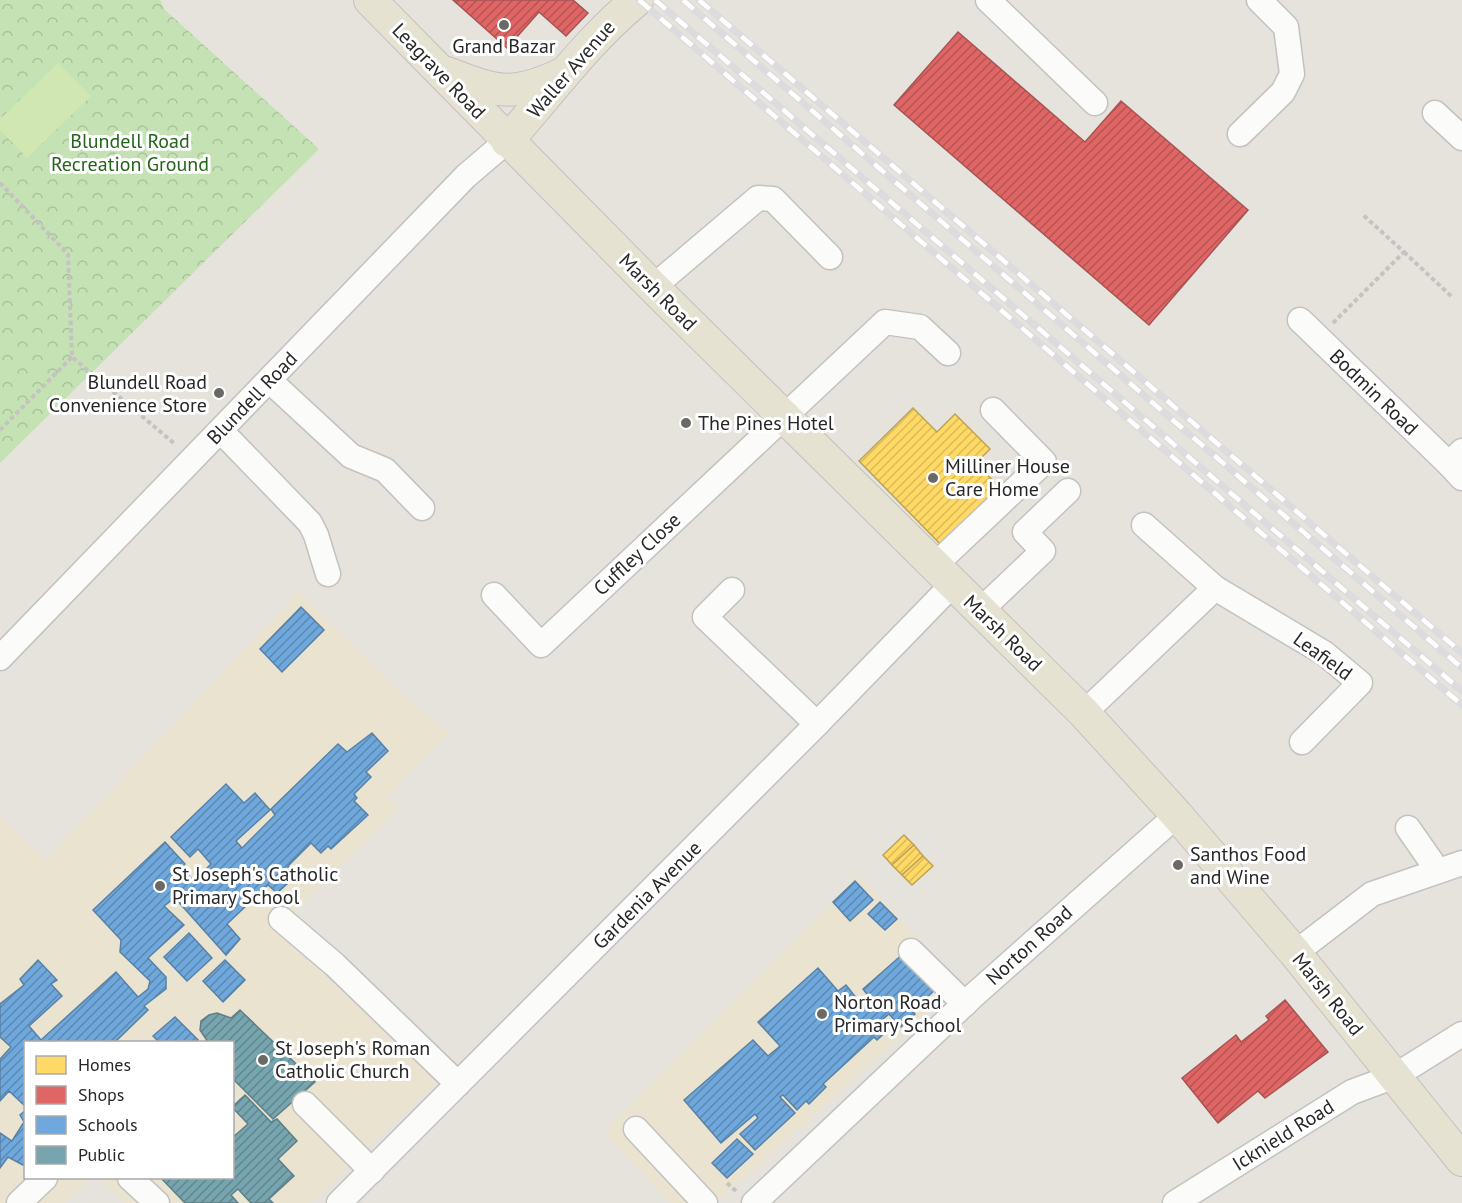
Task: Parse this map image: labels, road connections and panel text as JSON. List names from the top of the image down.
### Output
{
  "streets": {
    "main road": ["Waller Avenue", "Leagrave Road", "Marsh Road"],
    "street": [
      "Bodmin Road",
      "Blundell Road",
      "Cuffley Close",
      "Leafield",
      "Gardenia Avenue",
      "Norton Road",
      "Icknield Road"
    ]
  },
  "crossings": [
    ["Waller Avenue", "Leagrave Road"],
    ["Waller Avenue", "Marsh Road"],
    ["Waller Avenue", "Blundell Road"],
    ["Leagrave Road", "Marsh Road"],
    ["Leagrave Road", "Blundell Road"],
    ["Marsh Road", "Blundell Road"],
    ["Marsh Road", "Cuffley Close"],
    ["Marsh Road", "Gardenia Avenue"],
    ["Marsh Road", "Norton Road"],
    ["Marsh Road", "Icknield Road"]
  ],
  "parks": ["Blundell Road Recreation Ground"],
  "places": [
    "Grand Bazar",
    "Blundell Road Convenience Store",
    "The Pines Hotel",
    "Milliner House Care Home",
    "Santhos Food and Wine",
    "St Joseph's Catholic Primary School",
    "Norton Road Primary School",
    "St Joseph's Roman Catholic Church"
  ],
  "legend": [
    "Homes",
    "Shops",
    "Schools",
    "Public"
  ]
}
